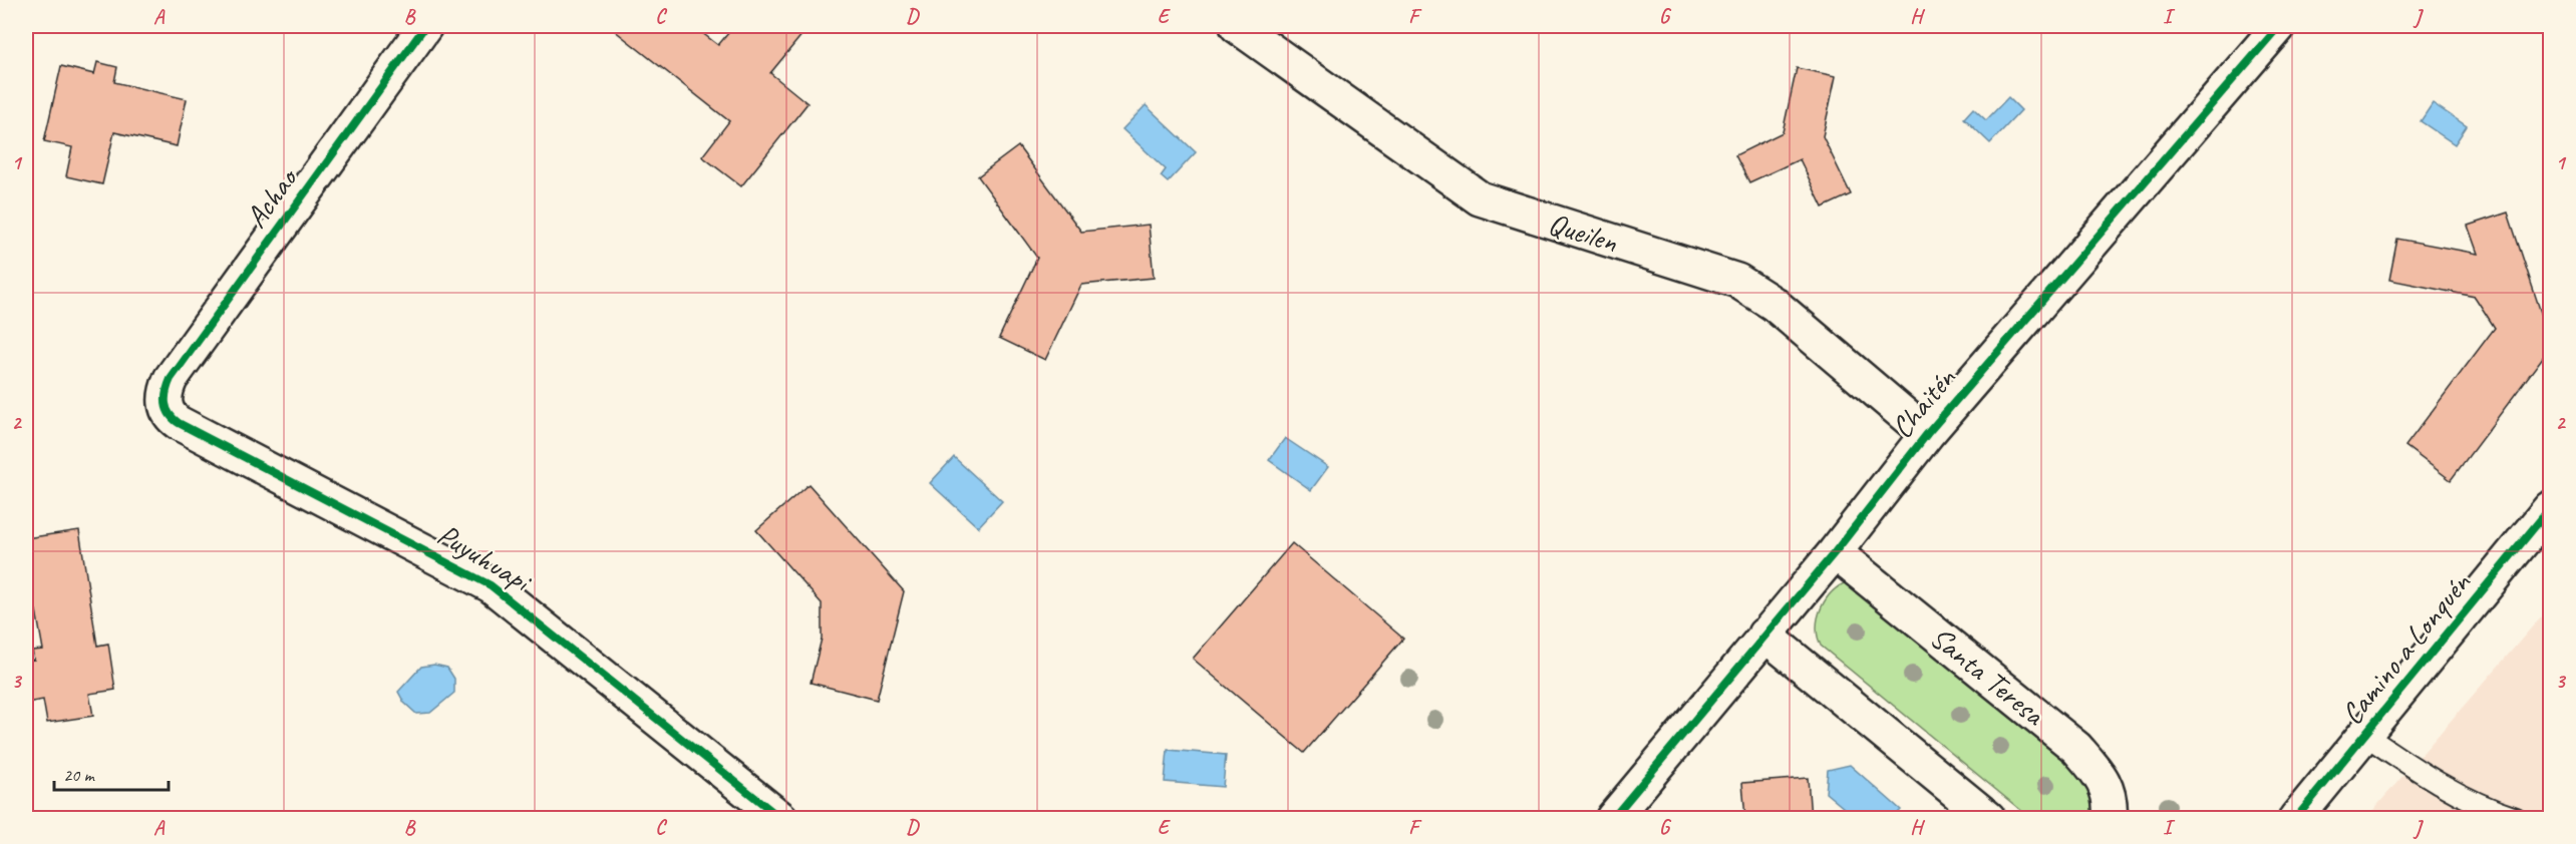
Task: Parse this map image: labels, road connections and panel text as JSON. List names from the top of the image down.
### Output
{
  "streets": {
    "street": [
      "Achao",
      "Queilen",
      "Chaitén",
      "Puyuhuapi",
      "Camino a Lonquén",
      "Santa Teresa"
    ]
  },
  "crossings": [
    ["Achao", "Puyuhuapi"],
    ["Queilen", "Chaitén"],
    ["Chaitén", "Santa Teresa"]
  ],
  "scale_bar": "20 m",
  "grid": {
    "columns": [
      "A",
      "B",
      "C",
      "D",
      "E",
      "F",
      "G",
      "H",
      "I",
      "J"
    ],
    "rows": ["1", "2", "3"]
  }
}
